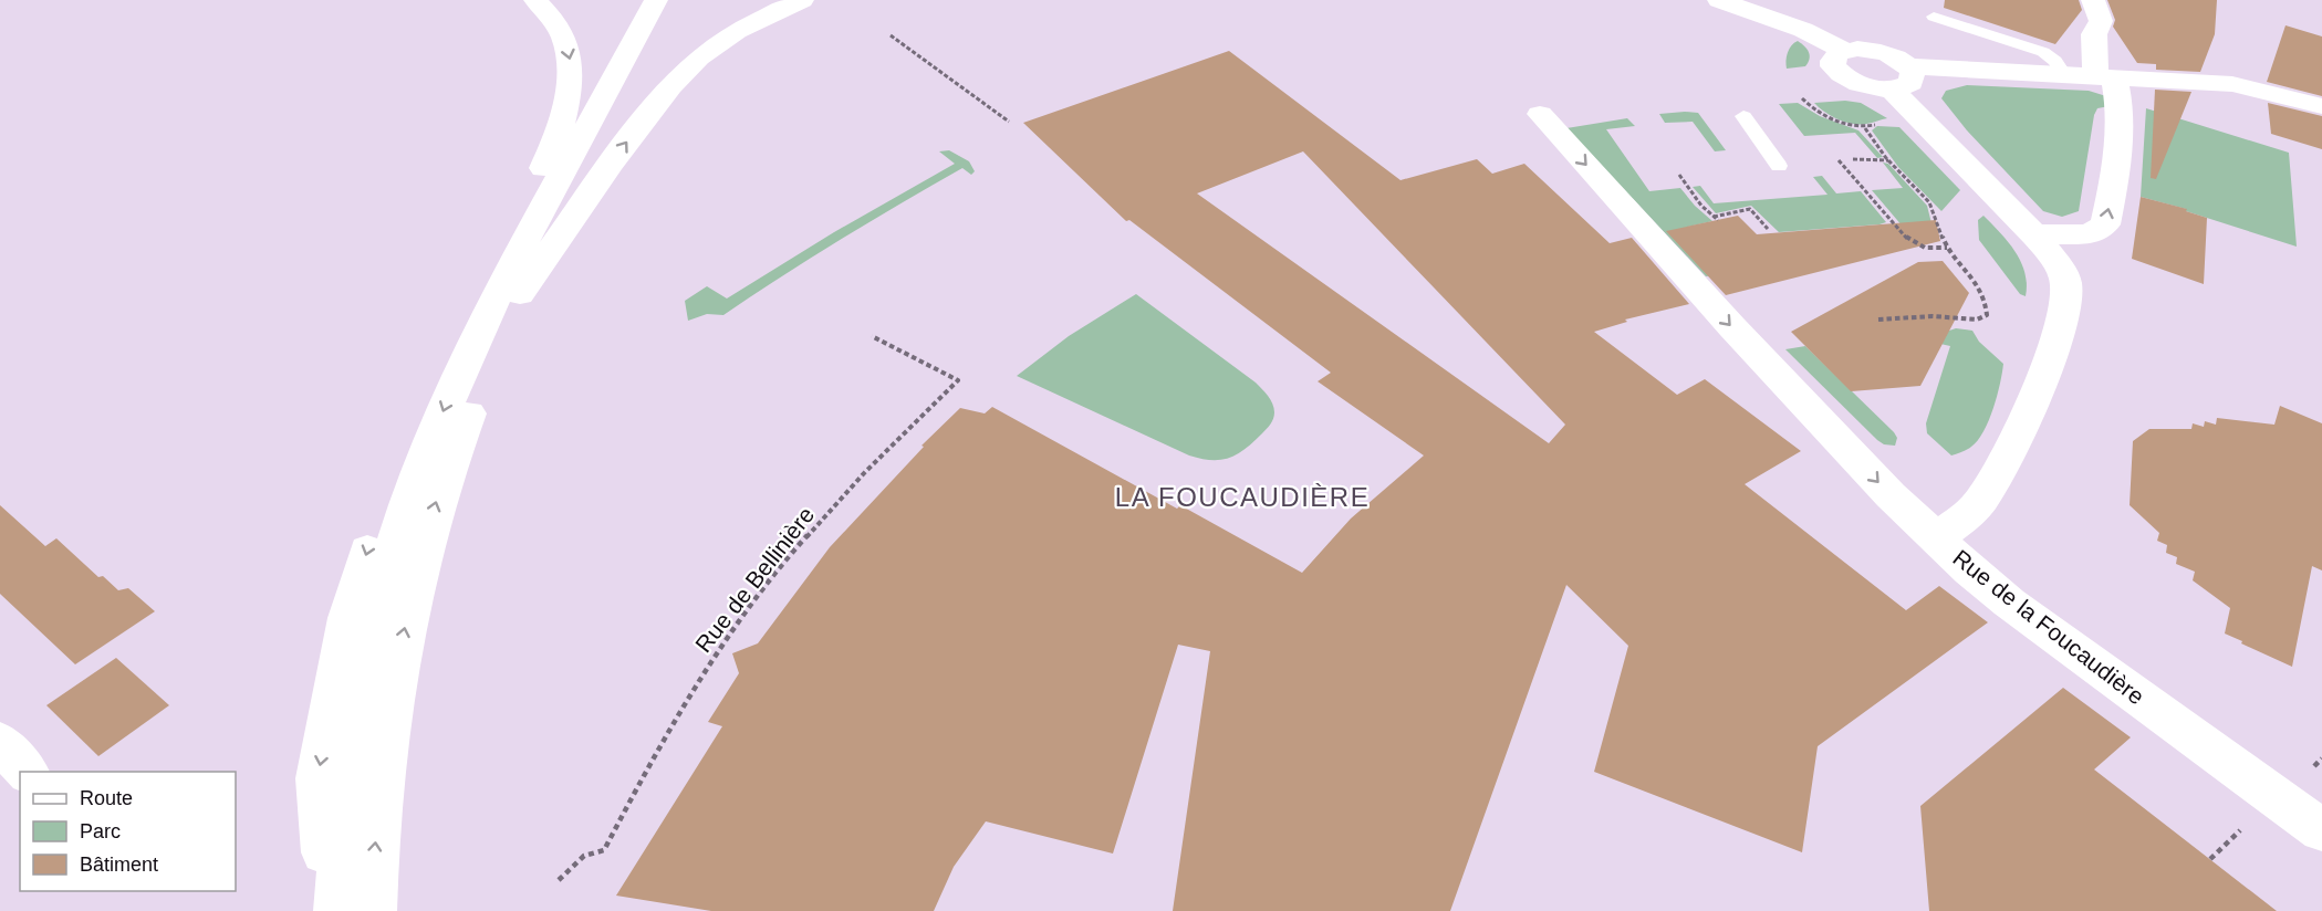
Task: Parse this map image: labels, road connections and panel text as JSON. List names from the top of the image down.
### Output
{
  "streets": {
    "main road": ["Rue de la Foucaudière"],
    "path": ["Rue de Bellinière"]
  },
  "districts": ["LA FOUCAUDIÈRE"],
  "legend": ["Route", "Parc", "Bâtiment"]
}
